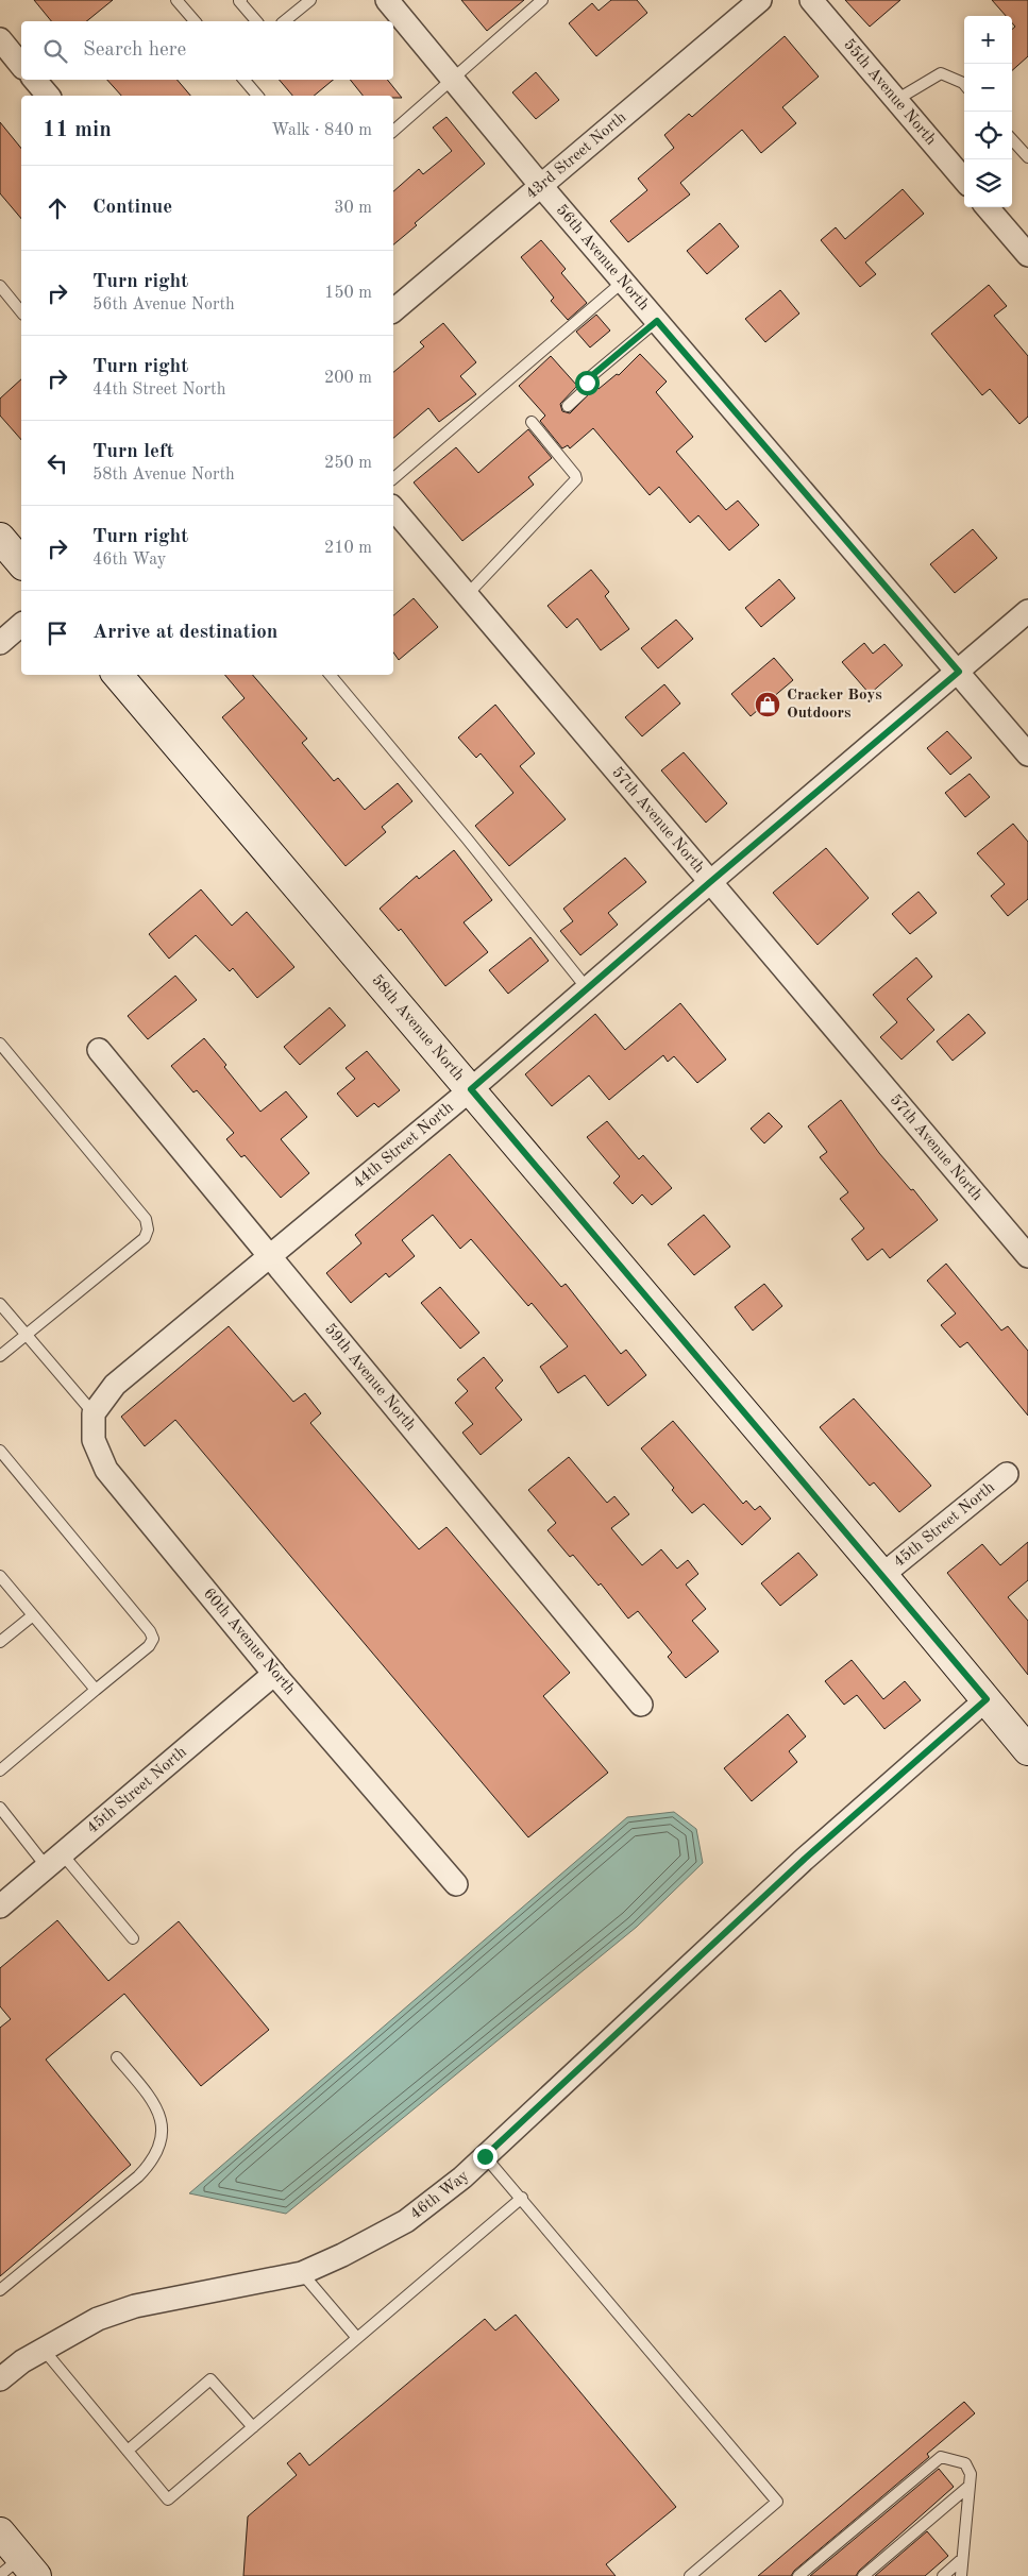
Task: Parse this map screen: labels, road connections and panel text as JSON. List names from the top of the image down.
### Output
{
  "streets": {
    "street": [
      "55th Avenue North",
      "43rd Street North",
      "56th Avenue North",
      "57th Avenue North",
      "58th Avenue North",
      "44th Street North",
      "59th Avenue North",
      "45th Street North",
      "60th Avenue North",
      "46th Way"
    ]
  },
  "crossings": [
    ["43rd Street North", "56th Avenue North"],
    ["56th Avenue North", "44th Street North"],
    ["57th Avenue North", "44th Street North"],
    ["58th Avenue North", "44th Street North"],
    ["58th Avenue North", "45th Street North"],
    ["58th Avenue North", "46th Way"],
    ["44th Street North", "59th Avenue North"],
    ["44th Street North", "60th Avenue North"],
    ["45th Street North", "60th Avenue North"]
  ],
  "places": {
    "shop": ["Cracker Boys Outdoors"]
  },
  "page": {
    "map_buttons": ["+", "−"],
    "search": "Search here",
    "heading": ["11 min", "Walk · 840 m"],
    "list": [
      ["Continue", "30 m"],
      ["Turn right", "56th Avenue North", "150 m"],
      ["Turn right", "44th Street North", "200 m"],
      ["Turn left", "58th Avenue North", "250 m"],
      ["Turn right", "46th Way", "210 m"],
      "Arrive at destination"
    ]
  }
}
